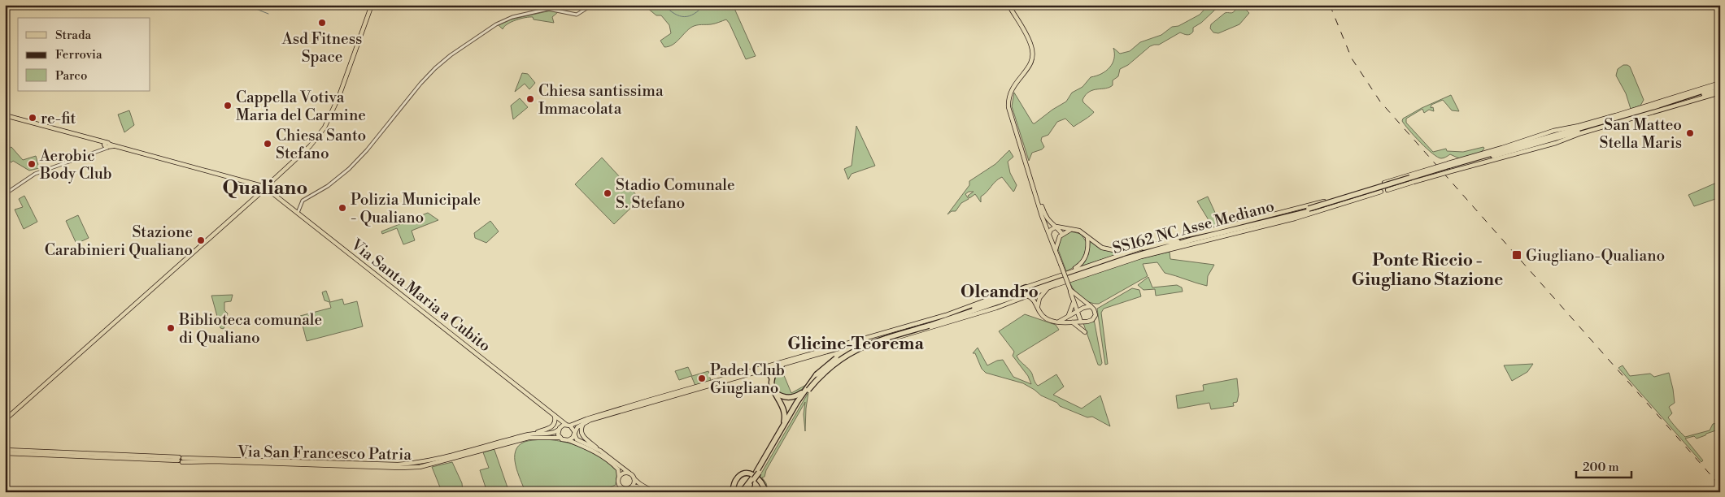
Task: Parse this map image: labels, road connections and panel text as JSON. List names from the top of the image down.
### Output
{
  "streets": {
    "highway": ["SS162 NC Asse Mediano"],
    "main road": ["Via Santa Maria a Cubito", "Via San Francesco Patria"]
  },
  "crossings": [
    ["Via Santa Maria a Cubito", "Via San Francesco Patria"]
  ],
  "districts": [
    "Qualiano",
    "Ponte Riccio - Giugliano Stazione",
    "Oleandro",
    "Glicine-Teorema"
  ],
  "places": {
    "other": [
      "Asd Fitness Space",
      "Chiesa santissima Immacolata",
      "Cappella Votiva Maria del Carmine",
      "re-fit",
      "San Matteo Stella Maris",
      "Chiesa Santo Stefano",
      "Aerobic Body Club",
      "Stadio Comunale S. Stefano",
      "Polizia Municipale - Qualiano",
      "Stazione Carabinieri Qualiano",
      "Biblioteca comunale di Qualiano",
      "Padel Club Giugliano"
    ],
    "transit": ["Giugliano-Qualiano"]
  },
  "legend": ["Strada", "Ferrovia", "Parco"],
  "scale_bar": "200 m"
}
